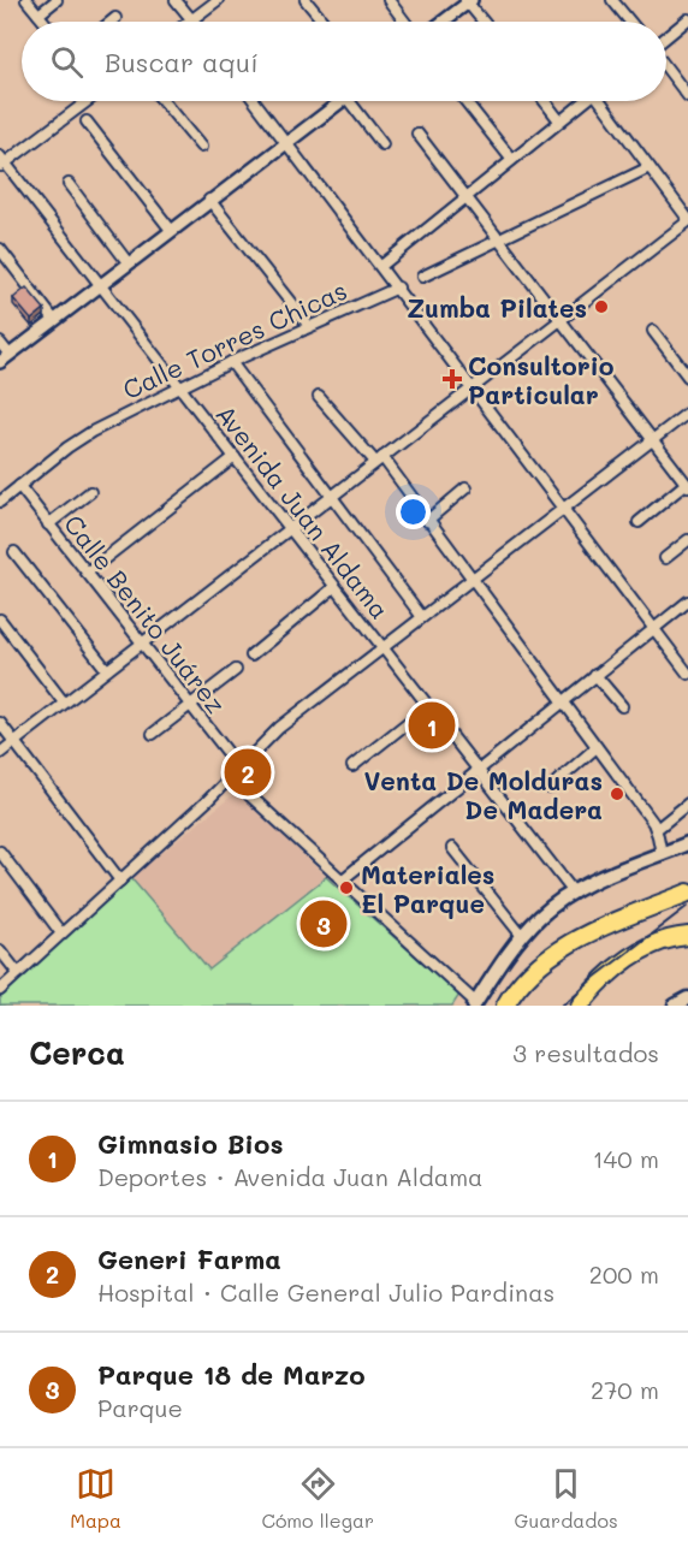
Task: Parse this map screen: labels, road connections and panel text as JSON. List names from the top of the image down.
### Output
{
  "streets": {
    "street": ["Calle Torres Chicas", "Avenida Juan Aldama", "Calle Benito Juárez"]
  },
  "crossings": [
    ["Calle Torres Chicas", "Avenida Juan Aldama"],
    ["Calle Torres Chicas", "Calle Benito Juárez"]
  ],
  "places": {
    "other": ["Zumba Pilates", "Venta De Molduras De Madera", "Materiales El Parque"],
    "health": ["Consultorio Particular"]
  },
  "page": {
    "search": "Buscar aquí",
    "pins": ["1", "2", "3"],
    "heading": ["Cerca", "3 resultados"],
    "list": [
      {
        "mark": "1",
        "name": "Gimnasio Bios",
        "note": "Deportes · Avenida Juan Aldama",
        "value": "140 m"
      },
      {
        "mark": "2",
        "name": "Generi Farma",
        "note": "Hospital · Calle General Julio Pardinas",
        "value": "200 m"
      },
      {
        "mark": "3",
        "name": "Parque 18 de Marzo",
        "note": "Parque",
        "value": "270 m"
      }
    ],
    "nav": ["Mapa", "Cómo llegar", "Guardados"]
  }
}
